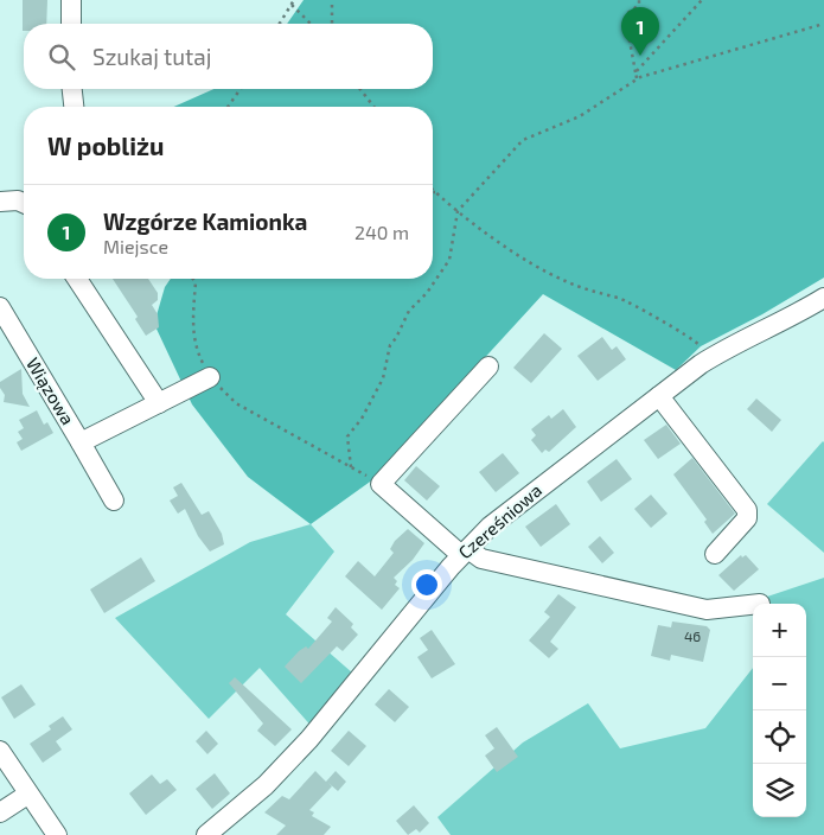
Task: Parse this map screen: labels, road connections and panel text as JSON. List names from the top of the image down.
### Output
{
  "streets": {
    "street": ["Wiązowa", "Czereśniowa"]
  },
  "house_numbers": ["46"],
  "page": {
    "pins": "1",
    "search": "Szukaj tutaj",
    "heading": "W pobliżu",
    "list": [
      {
        "mark": "1",
        "name": "Wzgórze Kamionka",
        "note": "Miejsce",
        "value": "240 m"
      }
    ],
    "map_buttons": ["+", "−"]
  }
}
